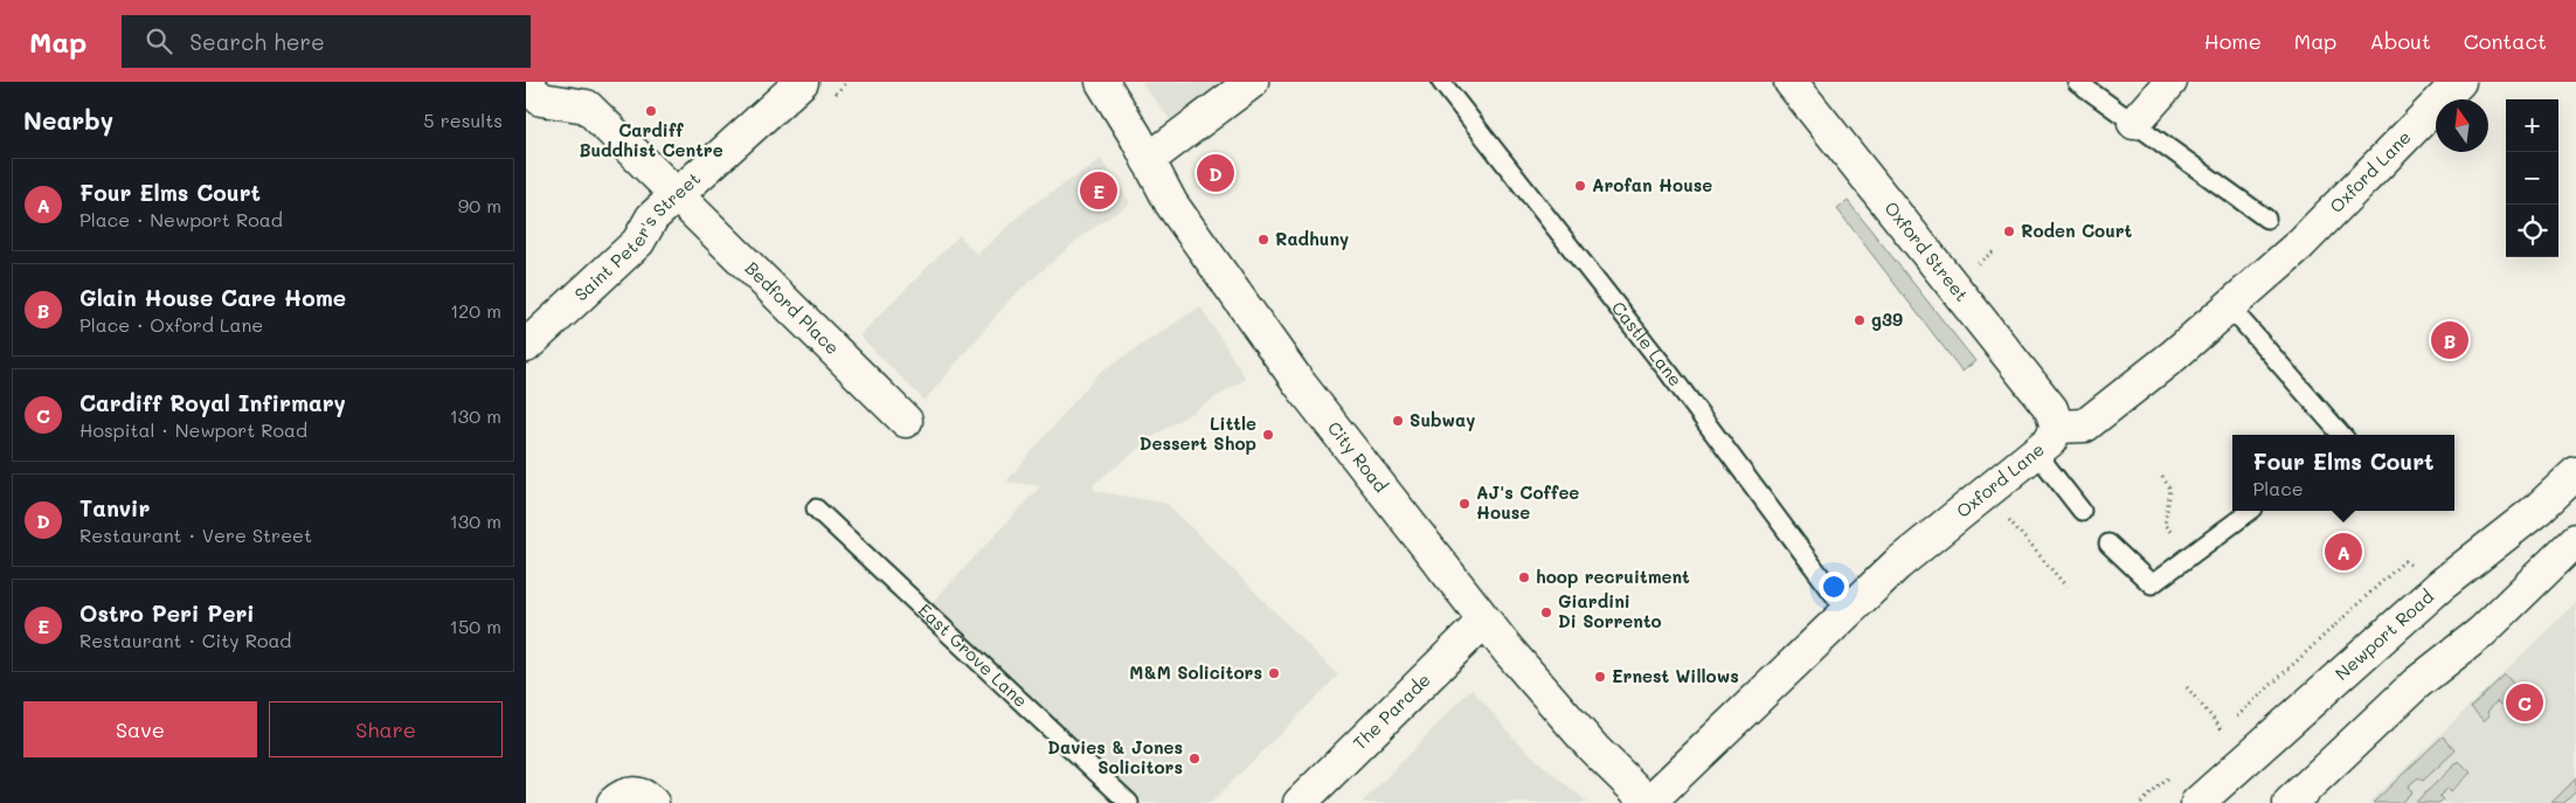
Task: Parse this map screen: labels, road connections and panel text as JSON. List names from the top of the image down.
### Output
{
  "streets": {
    "street": [
      "Oxford Lane",
      "Saint Peter's Street",
      "Oxford Street",
      "Bedford Place",
      "City Road",
      "Newport Road",
      "The Parade"
    ],
    "lane": ["Castle Lane", "East Grove Lane"]
  },
  "crossings": [
    ["Oxford Lane", "Oxford Street"],
    ["Oxford Lane", "Castle Lane"],
    ["Oxford Lane", "City Road"],
    ["Saint Peter's Street", "Bedford Place"],
    ["City Road", "The Parade"]
  ],
  "places": [
    "Cardiff Buddhist Centre",
    "Arofan House",
    "Roden Court",
    "Radhuny",
    "g39",
    "Subway",
    "Little Dessert Shop",
    "AJ's Coffee House",
    "hoop recruitment",
    "Giardini Di Sorrento",
    "M&M Solicitors",
    "Ernest Willows",
    "Davies & Jones Solicitors"
  ],
  "north": "top",
  "page": {
    "header": "Map",
    "search": "Search here",
    "nav": [
      "Home",
      "Map",
      "About",
      "Contact"
    ],
    "heading": ["Nearby", "5 results"],
    "map_buttons": ["+", "−"],
    "pins": [
      "D",
      "E",
      "B",
      "A",
      "C"
    ],
    "list": [
      {
        "mark": "A",
        "name": "Four Elms Court",
        "note": "Place · Newport Road",
        "value": "90 m"
      },
      {
        "mark": "B",
        "name": "Glain House Care Home",
        "note": "Place · Oxford Lane",
        "value": "120 m"
      },
      {
        "mark": "C",
        "name": "Cardiff Royal Infirmary",
        "note": "Hospital · Newport Road",
        "value": "130 m"
      },
      {
        "mark": "D",
        "name": "Tanvir",
        "note": "Restaurant · Vere Street",
        "value": "130 m"
      },
      {
        "mark": "E",
        "name": "Ostro Peri Peri",
        "note": "Restaurant · City Road",
        "value": "150 m"
      }
    ],
    "popup": ["Four Elms Court", "Place"],
    "buttons": ["Save", "Share"]
  }
}
